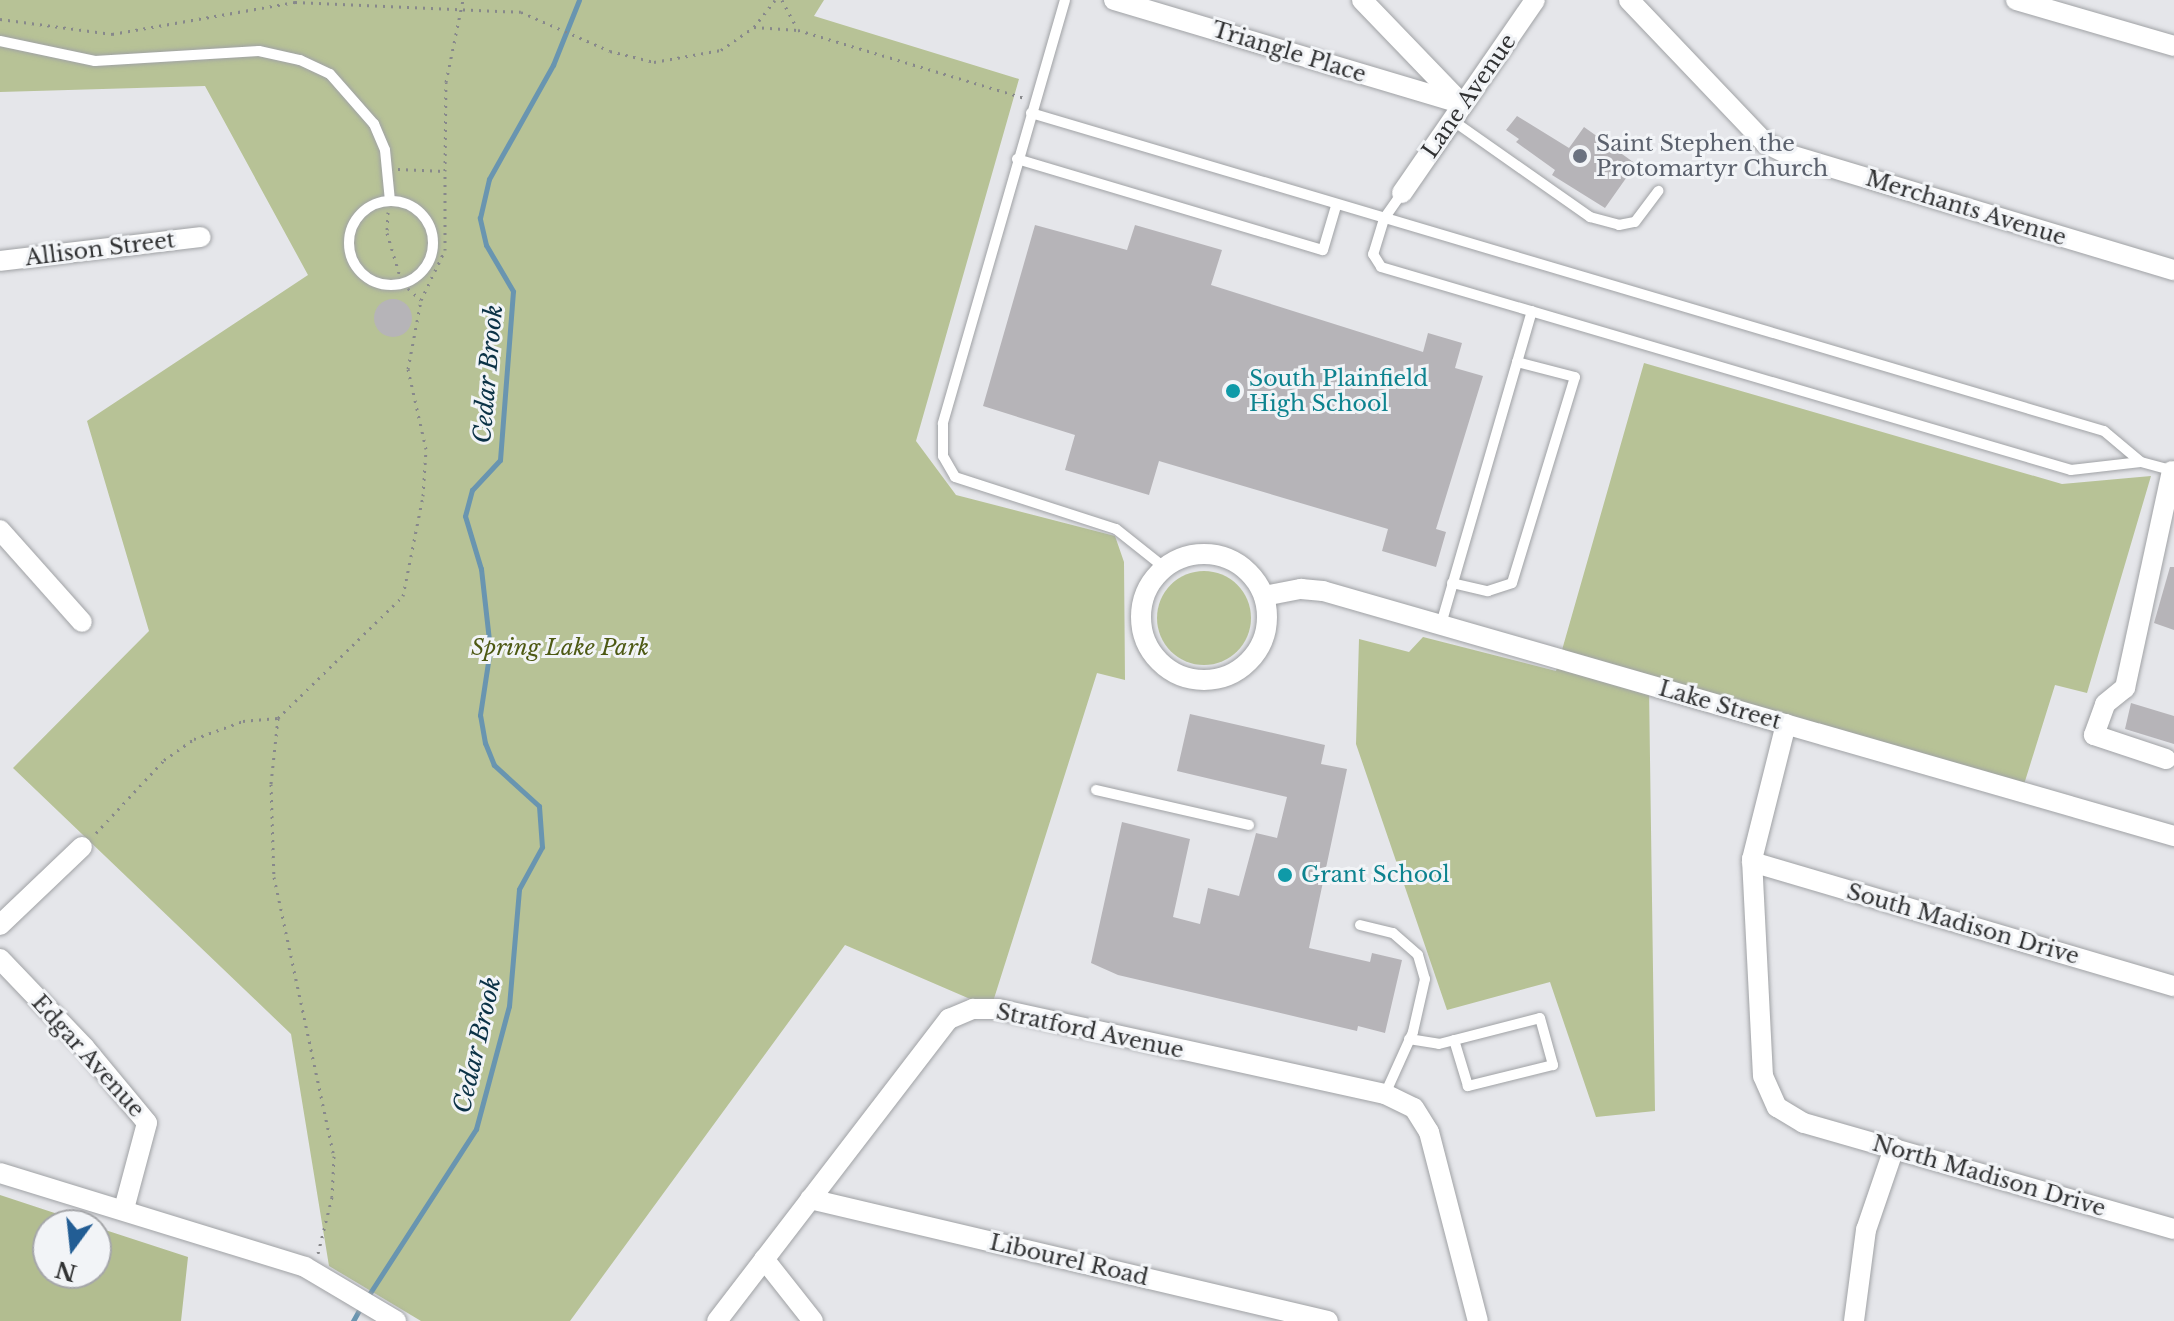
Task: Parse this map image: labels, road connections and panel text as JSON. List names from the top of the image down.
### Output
{
  "streets": {
    "street": [
      "Triangle Place",
      "Lane Avenue",
      "Merchants Avenue",
      "Allison Street",
      "Lake Street",
      "South Madison Drive",
      "Stratford Avenue",
      "Edgar Avenue",
      "North Madison Drive",
      "Libourel Road"
    ]
  },
  "crossings": [
    ["Triangle Place", "Lane Avenue"],
    ["South Madison Drive", "North Madison Drive"],
    ["Stratford Avenue", "Libourel Road"]
  ],
  "water": ["Cedar Brook"],
  "parks": ["Spring Lake Park"],
  "places": ["Saint Stephen the Protomartyr Church", "South Plainfield High School", "Grant School"],
  "north": "bottom"
}
